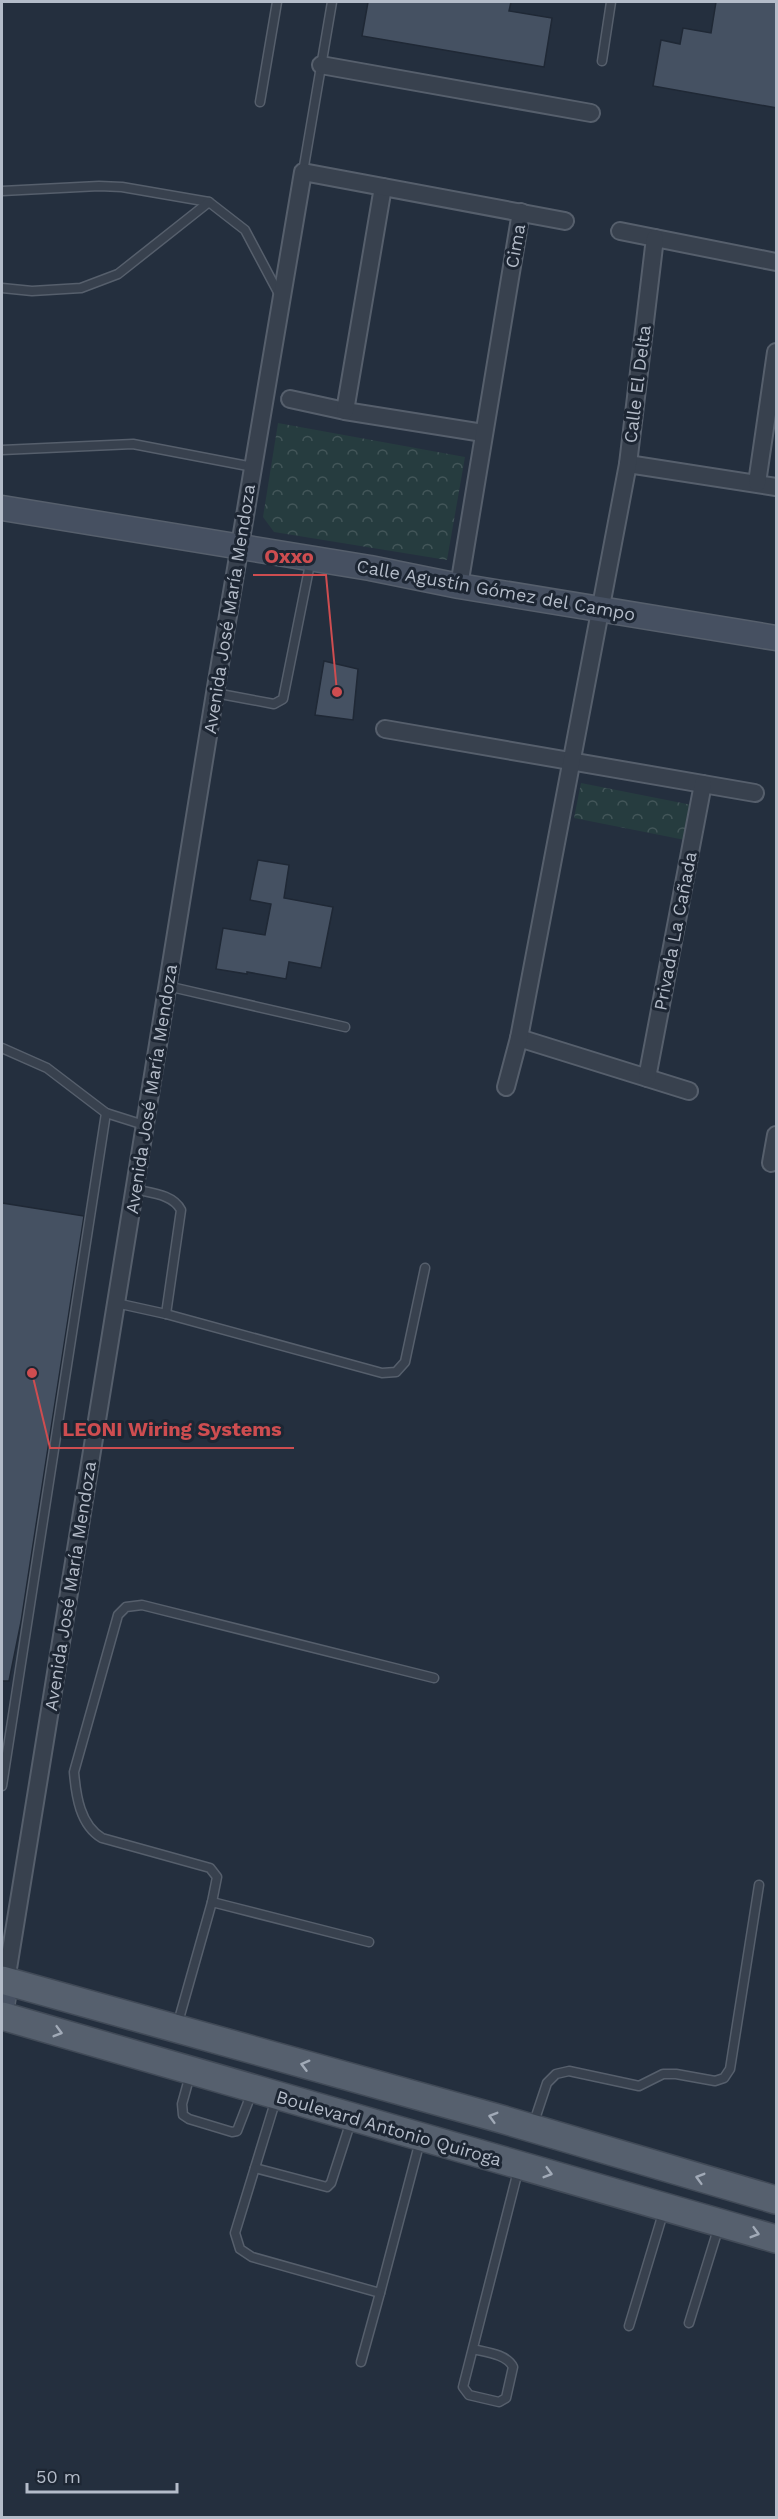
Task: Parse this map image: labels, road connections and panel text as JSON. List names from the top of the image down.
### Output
{
  "streets": {
    "main road": ["Boulevard Antonio Quiroga"],
    "street": [
      "Cima",
      "Calle El Delta",
      "Calle Agustín Gómez del Campo",
      "Avenida José María Mendoza",
      "Privada La Cañada"
    ]
  },
  "crossings": [
    ["Cima", "Calle Agustín Gómez del Campo"],
    ["Cima", "Avenida José María Mendoza"],
    ["Calle Agustín Gómez del Campo", "Avenida José María Mendoza"],
    ["Avenida José María Mendoza", "Boulevard Antonio Quiroga"]
  ],
  "places": ["Oxxo", "LEONI Wiring Systems"],
  "scale_bar": "50 m"
}
